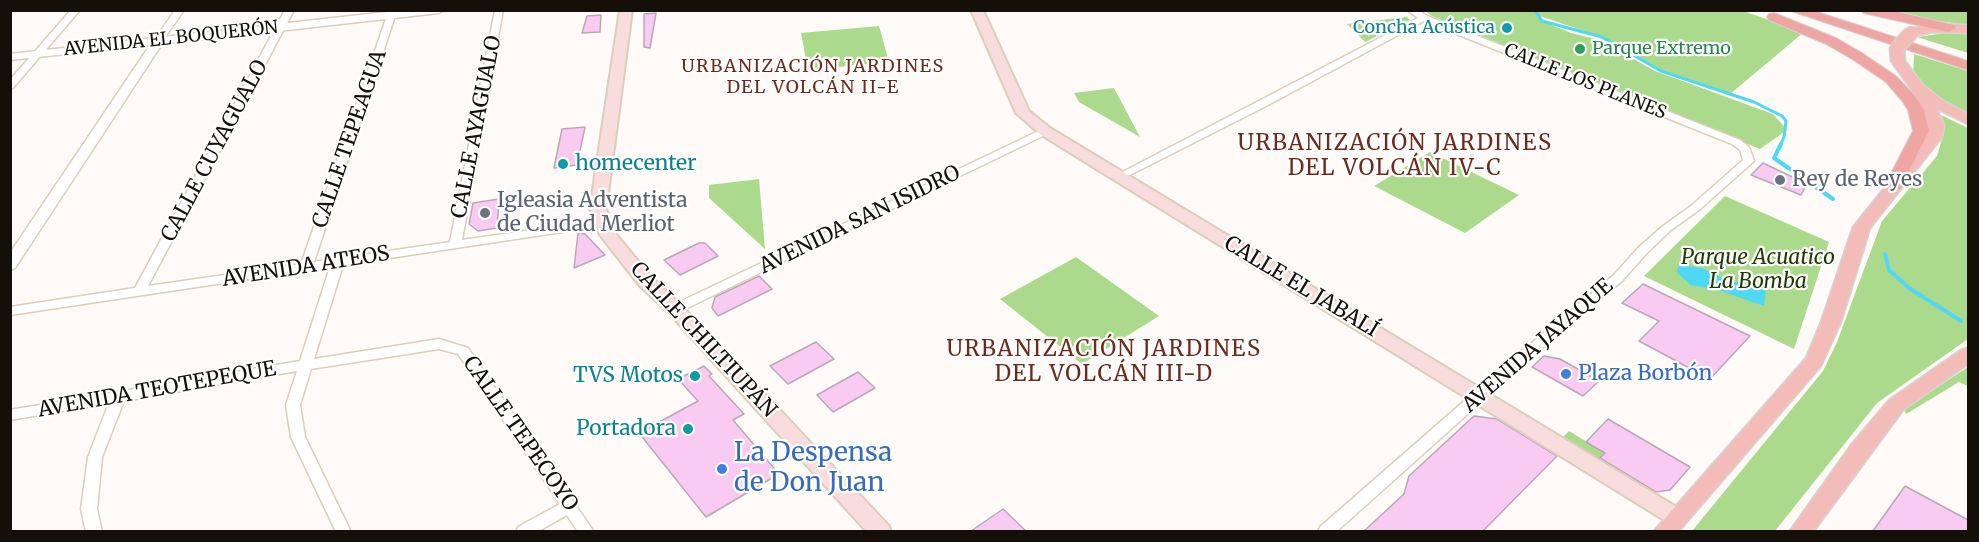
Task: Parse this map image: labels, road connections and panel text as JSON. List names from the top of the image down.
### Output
{
  "streets": {
    "main road": ["CALLE EL JABALÍ", "CALLE CHILTIUPÁN"],
    "street": [
      "AVENIDA EL BOQUERÓN",
      "CALLE LOS PLANES",
      "CALLE AYAGUALO",
      "CALLE TEPEAGUA",
      "CALLE CUYAGUALO",
      "AVENIDA SAN ISIDRO",
      "AVENIDA ATEOS",
      "AVENIDA JAYAQUE",
      "AVENIDA TEOTEPEQUE",
      "CALLE TEPECOYO"
    ]
  },
  "crossings": [
    ["AVENIDA EL BOQUERÓN", "CALLE TEPEAGUA"],
    ["AVENIDA EL BOQUERÓN", "CALLE CUYAGUALO"],
    ["CALLE LOS PLANES", "AVENIDA JAYAQUE"],
    ["CALLE AYAGUALO", "AVENIDA ATEOS"],
    ["CALLE TEPEAGUA", "AVENIDA ATEOS"],
    ["CALLE CUYAGUALO", "AVENIDA ATEOS"],
    ["AVENIDA SAN ISIDRO", "CALLE EL JABALÍ"],
    ["AVENIDA SAN ISIDRO", "CALLE CHILTIUPÁN"],
    ["AVENIDA ATEOS", "CALLE CHILTIUPÁN"],
    ["CALLE EL JABALÍ", "AVENIDA JAYAQUE"],
    ["AVENIDA TEOTEPEQUE", "CALLE TEPECOYO"]
  ],
  "districts": ["URBANIZACIÓN JARDINES DEL VOLCÁN II-E", "URBANIZACIÓN JARDINES DEL VOLCÁN IV-C", "URBANIZACIÓN JARDINES DEL VOLCÁN III-D"],
  "parks": ["Parque Acuatico La Bomba"],
  "places": [
    "Concha Acústica",
    "Parque Extremo",
    "homecenter",
    "Rey de Reyes",
    "Igleasia Adventista de Ciudad Merliot",
    "Plaza Borbón",
    "TVS Motos",
    "Portadora",
    "La Despensa de Don Juan"
  ]
}
